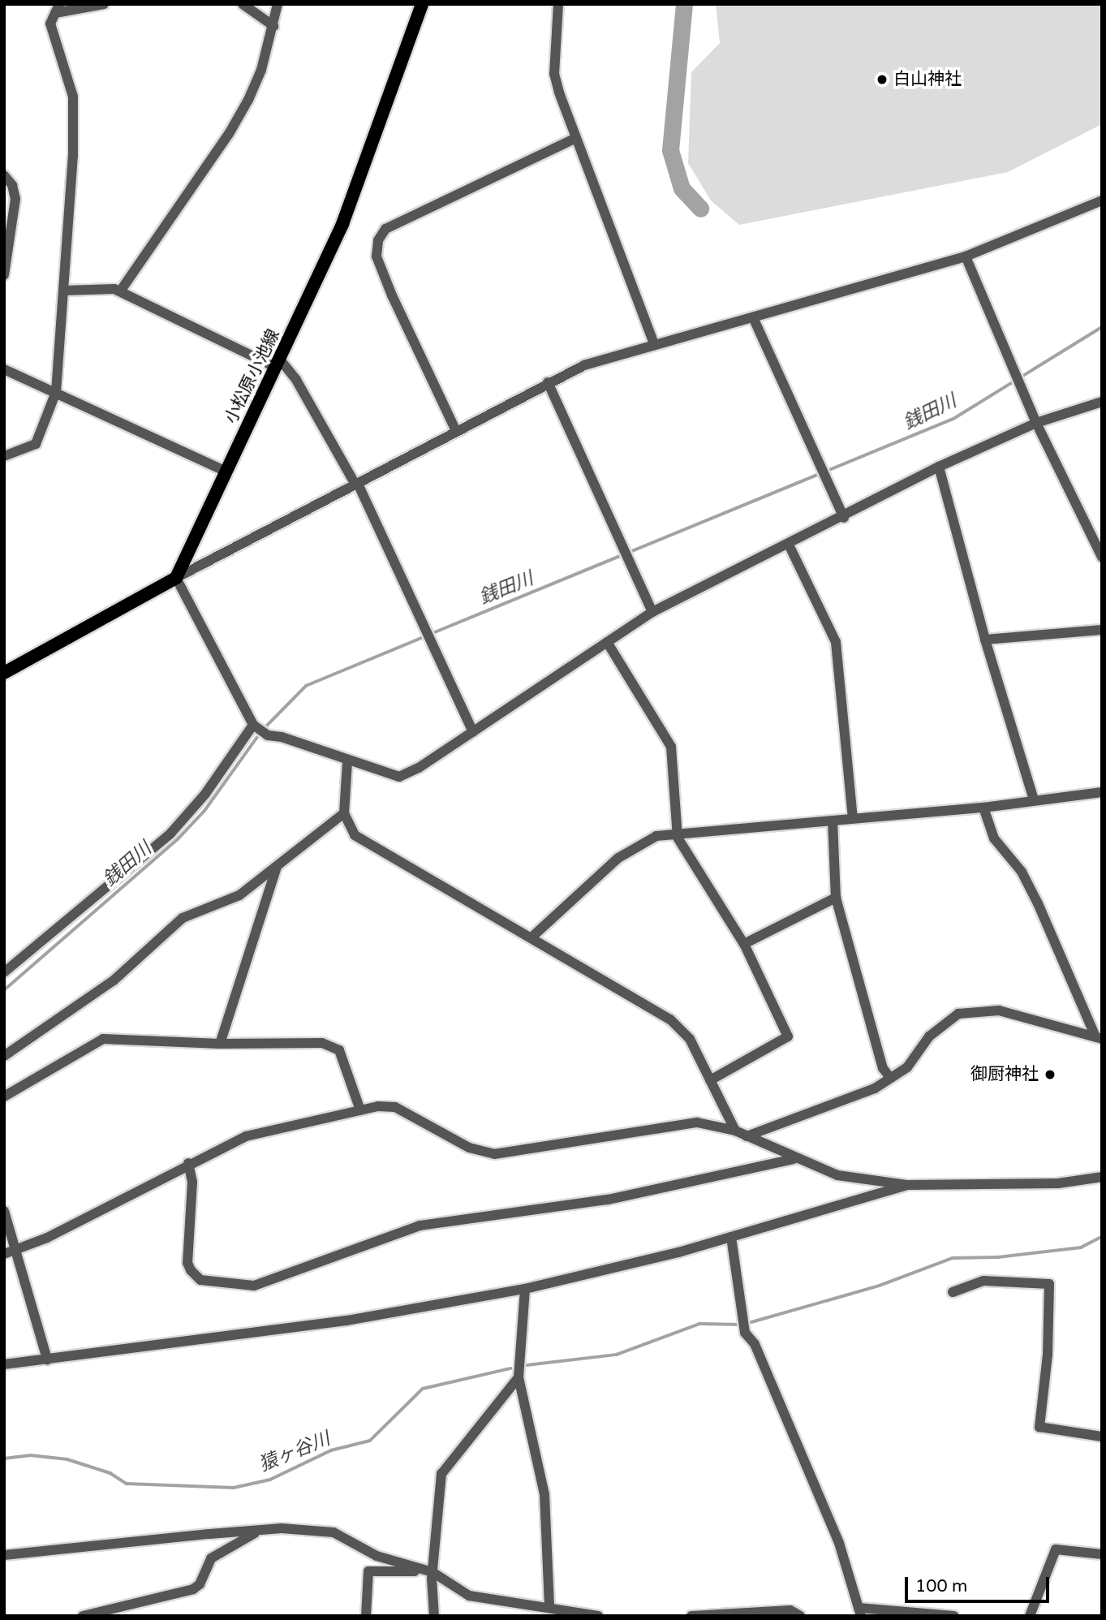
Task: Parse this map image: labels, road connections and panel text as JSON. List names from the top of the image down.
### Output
{
  "streets": {
    "main road": ["小松原小池線"]
  },
  "water": ["銭田川", "猿ヶ谷川"],
  "places": ["白山神社", "御厨神社"],
  "scale_bar": "100 m"
}
